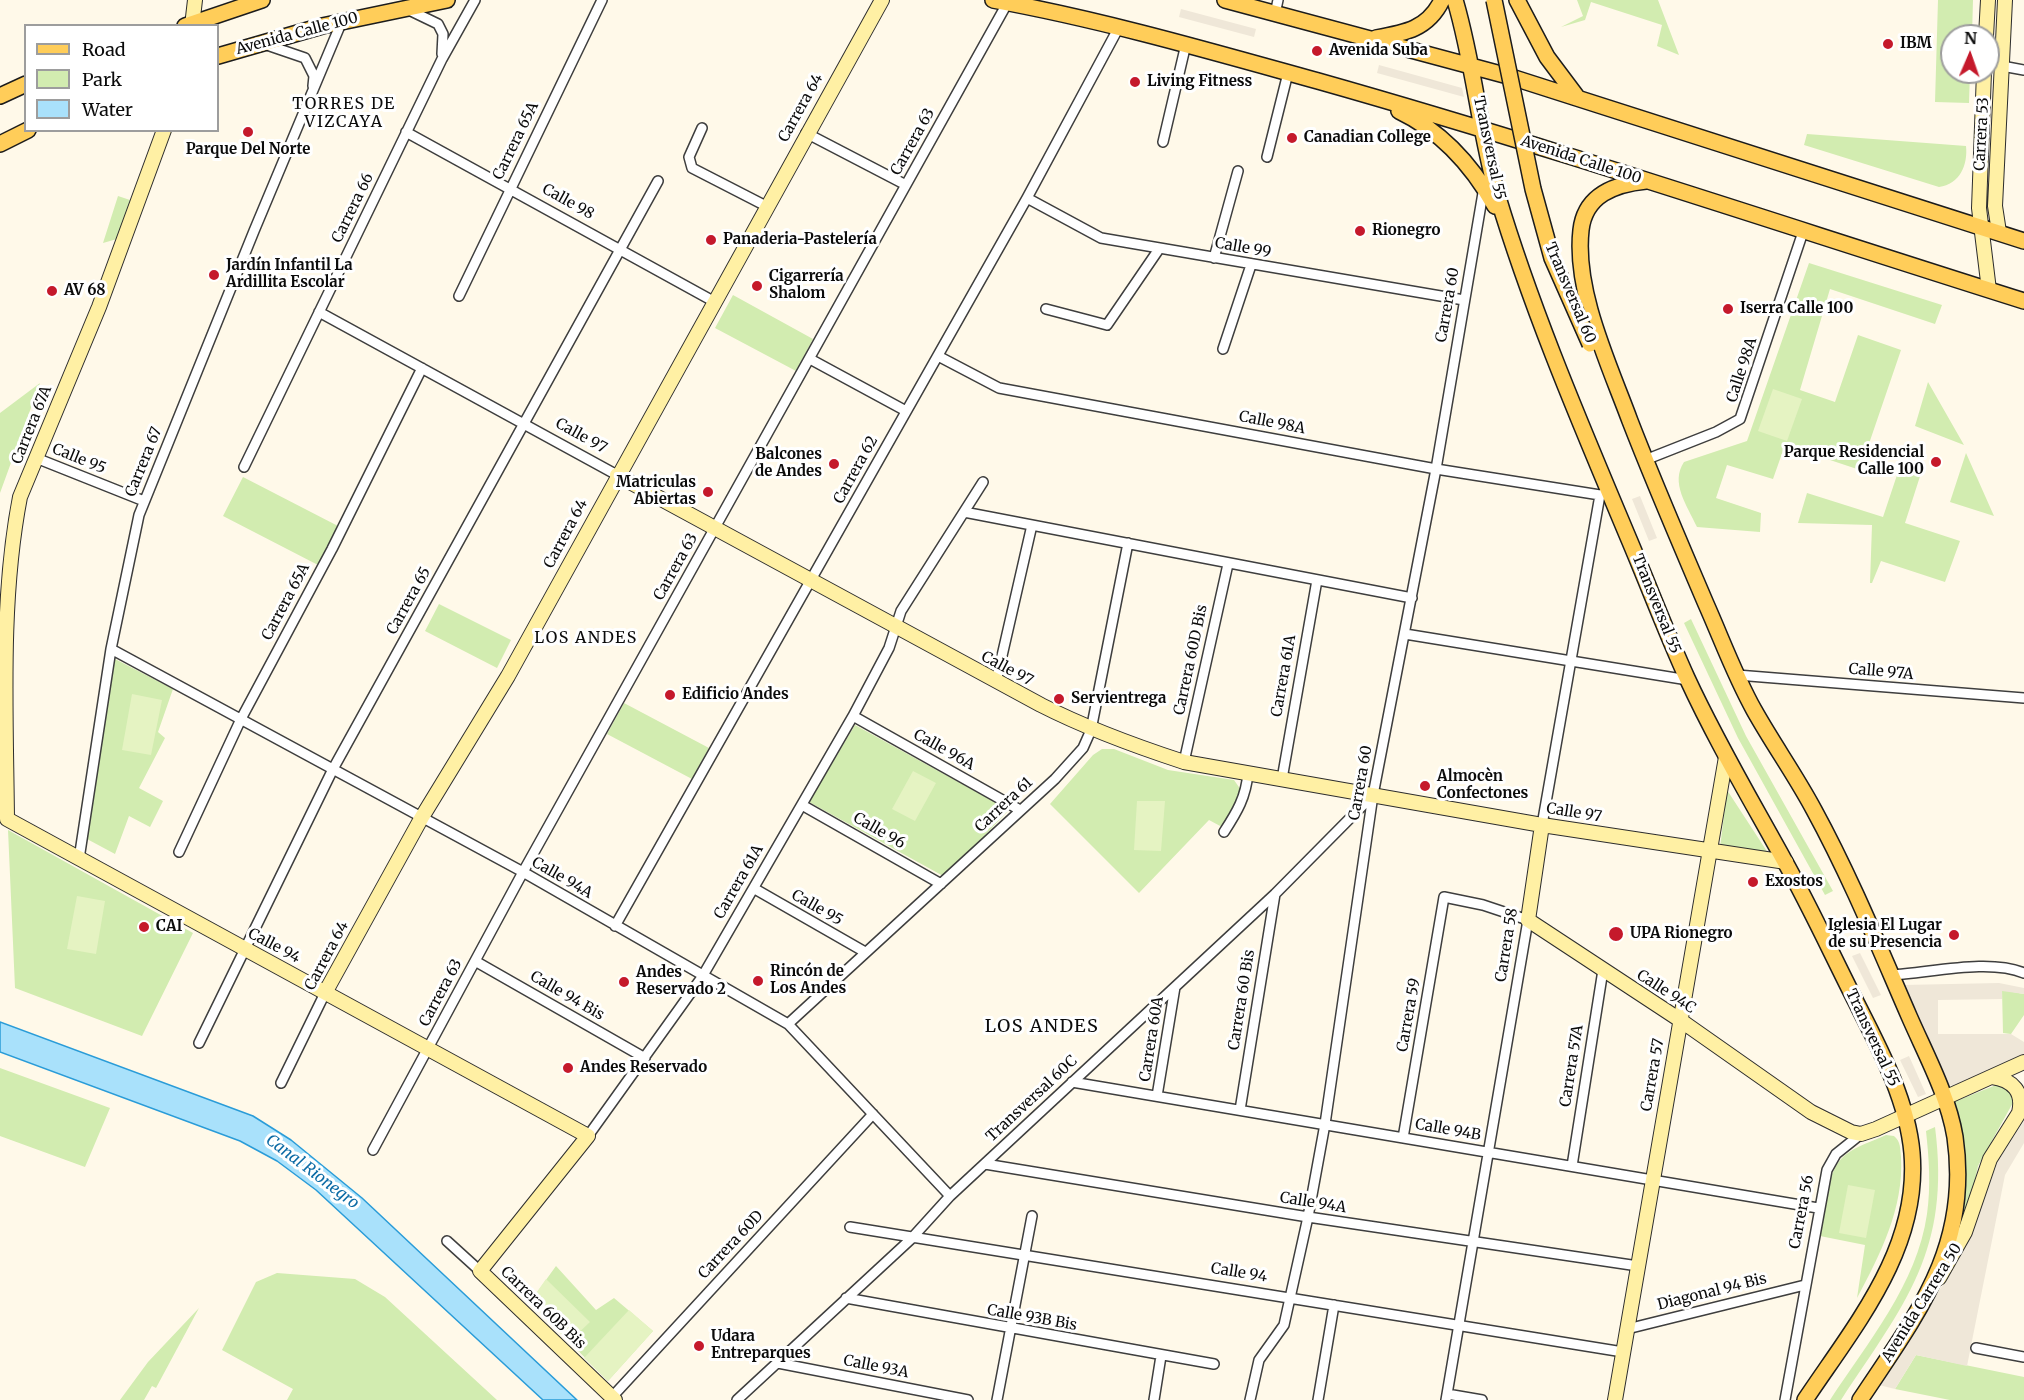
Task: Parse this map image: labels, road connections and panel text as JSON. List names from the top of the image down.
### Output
{
  "streets": {
    "main road": [
      "Avenida Calle 100",
      "Transversal 55",
      "Transversal 60",
      "Avenida Carrera 50"
    ],
    "street": [
      "Carrera 64",
      "Carrera 53",
      "Carrera 65A",
      "Carrera 63",
      "Calle 98",
      "Carrera 66",
      "Calle 99",
      "Carrera 60",
      "Calle 98A",
      "Carrera 67A",
      "Calle 97",
      "Calle 95",
      "Carrera 67",
      "Carrera 62",
      "Carrera 65",
      "Carrera 60D Bis",
      "Calle 97A",
      "Carrera 61A",
      "Calle 96A",
      "Carrera 61",
      "Calle 96",
      "Calle 94A",
      "Carrera 58",
      "Calle 94",
      "Calle 94C",
      "Calle 94 Bis",
      "Carrera 60 Bis",
      "Carrera 59",
      "Carrera 60A",
      "Carrera 57A",
      "Carrera 57",
      "Transversal 60C",
      "Calle 94B",
      "Carrera 56",
      "Carrera 60D",
      "Diagonal 94 Bis",
      "Carrera 60B Bis",
      "Calle 93B Bis",
      "Calle 93A"
    ]
  },
  "crossings": [
    ["Avenida Calle 100", "Carrera 53"],
    ["Avenida Calle 100", "Carrera 63"],
    ["Avenida Calle 100", "Transversal 55"],
    ["Avenida Calle 100", "Carrera 66"],
    ["Avenida Calle 100", "Calle 98A"],
    ["Avenida Calle 100", "Carrera 67"],
    ["Avenida Calle 100", "Carrera 62"],
    ["Carrera 64", "Calle 98"],
    ["Carrera 64", "Calle 97"],
    ["Carrera 64", "Calle 94A"],
    ["Carrera 64", "Calle 94"],
    ["Carrera 65A", "Calle 98"],
    ["Carrera 65A", "Calle 97"],
    ["Carrera 65A", "Calle 94A"],
    ["Carrera 63", "Calle 97"],
    ["Carrera 63", "Calle 94A"],
    ["Carrera 63", "Calle 94"],
    ["Carrera 63", "Calle 94 Bis"],
    ["Transversal 55", "Carrera 60"],
    ["Transversal 55", "Calle 98A"],
    ["Transversal 55", "Calle 97"],
    ["Transversal 55", "Carrera 58"],
    ["Transversal 55", "Carrera 57"],
    ["Transversal 55", "Carrera 56"],
    ["Calle 98", "Carrera 66"],
    ["Calle 98", "Carrera 65"],
    ["Carrera 66", "Calle 97"],
    ["Calle 99", "Carrera 60"],
    ["Calle 99", "Carrera 62"],
    ["Carrera 60", "Calle 98A"],
    ["Carrera 60", "Calle 97"],
    ["Carrera 60", "Calle 94A"],
    ["Carrera 60", "Calle 94"],
    ["Carrera 60", "Transversal 60C"],
    ["Carrera 60", "Calle 94B"],
    ["Calle 98A", "Carrera 62"],
    ["Calle 98A", "Carrera 58"],
    ["Carrera 67A", "Calle 95"],
    ["Carrera 67A", "Calle 94"],
    ["Calle 97", "Carrera 62"],
    ["Calle 97", "Carrera 65"],
    ["Calle 97", "Carrera 60D Bis"],
    ["Calle 97", "Carrera 61A"],
    ["Calle 97", "Carrera 61"],
    ["Calle 97", "Carrera 58"],
    ["Calle 97", "Carrera 57"],
    ["Calle 97", "Transversal 60C"],
    ["Calle 95", "Carrera 67"],
    ["Calle 95", "Carrera 61A"],
    ["Calle 95", "Carrera 61"],
    ["Carrera 67", "Calle 94A"],
    ["Carrera 67", "Calle 94"],
    ["Carrera 62", "Calle 94A"],
    ["Carrera 65", "Calle 94A"],
    ["Carrera 65", "Calle 94"],
    ["Carrera 61A", "Calle 96A"],
    ["Carrera 61A", "Calle 96"],
    ["Carrera 61A", "Calle 94A"],
    ["Carrera 61A", "Calle 94"],
    ["Carrera 61A", "Calle 94 Bis"],
    ["Carrera 61A", "Carrera 60B Bis"],
    ["Calle 96A", "Carrera 61"],
    ["Carrera 61", "Calle 96"],
    ["Carrera 61", "Calle 94A"],
    ["Calle 94A", "Carrera 58"],
    ["Calle 94A", "Carrera 57"],
    ["Calle 94A", "Transversal 60C"],
    ["Calle 94A", "Carrera 60D"],
    ["Carrera 58", "Calle 94"],
    ["Carrera 58", "Calle 94C"],
    ["Carrera 58", "Calle 94B"],
    ["Calle 94", "Carrera 57"],
    ["Calle 94", "Transversal 60C"],
    ["Calle 94C", "Carrera 59"],
    ["Calle 94C", "Carrera 57A"],
    ["Calle 94C", "Carrera 57"],
    ["Calle 94C", "Carrera 56"],
    ["Carrera 60 Bis", "Transversal 60C"],
    ["Carrera 60 Bis", "Calle 94B"],
    ["Carrera 59", "Calle 94B"],
    ["Carrera 60A", "Transversal 60C"],
    ["Carrera 60A", "Calle 94B"],
    ["Carrera 57A", "Calle 94B"],
    ["Carrera 57", "Calle 94B"],
    ["Carrera 57", "Diagonal 94 Bis"],
    ["Transversal 60C", "Calle 94B"],
    ["Transversal 60C", "Calle 93B Bis"],
    ["Transversal 60C", "Calle 93A"],
    ["Calle 94B", "Carrera 56"],
    ["Carrera 56", "Diagonal 94 Bis"],
    ["Carrera 60D", "Carrera 60B Bis"]
  ],
  "districts": ["TORRES DE VIZCAYA", "LOS ANDES", "LOS ANDES"],
  "water": ["Canal Rionegro"],
  "places": [
    "IBM",
    "Avenida Suba",
    "Living Fitness",
    "Parque Del Norte",
    "Canadian College",
    "Rionegro",
    "Panaderia-Pastelería",
    "Jardín Infantil La Ardillita Escolar",
    "Cigarrería Shalom",
    "AV 68",
    "Iserra Calle 100",
    "Parque Residencial Calle 100",
    "Balcones de Andes",
    "Matriculas Abiertas",
    "Edificio Andes",
    "Servientrega",
    "Almocèn Confectones",
    "Exostos",
    "CAI",
    "UPA Rionegro",
    "Iglesia El Lugar de su Presencia",
    "Rincón de Los Andes",
    "Andes Reservado 2",
    "Andes Reservado",
    "Udara Entreparques"
  ],
  "legend": ["Road", "Park", "Water"],
  "north": "top"
}
